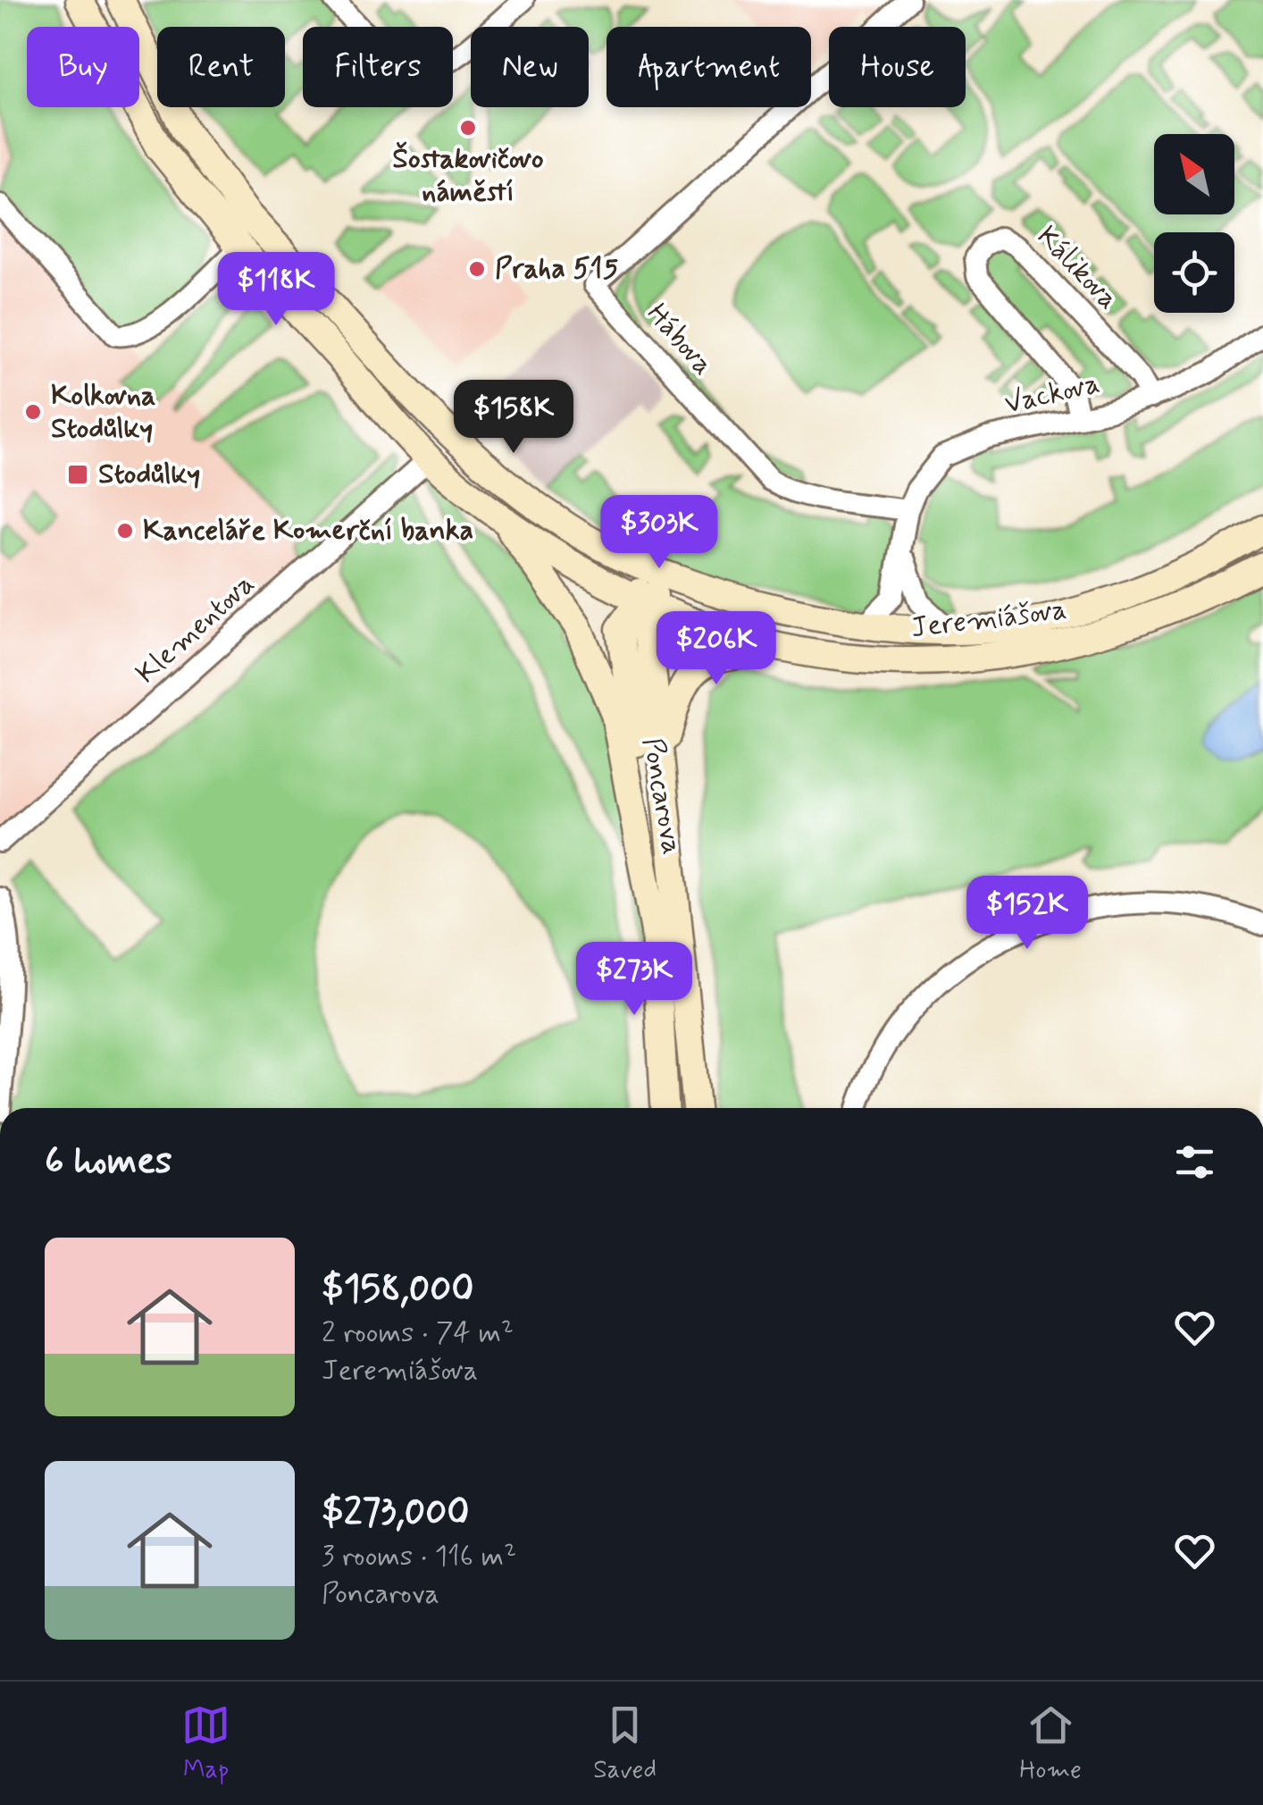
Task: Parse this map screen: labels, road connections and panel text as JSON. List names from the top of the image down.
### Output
{
  "streets": {
    "main road": ["Jeremiášova", "Poncarova"],
    "street": [
      "Kálikova",
      "Hábova",
      "Vackova",
      "Klementova"
    ]
  },
  "crossings": [
    ["Kálikova", "Vackova"],
    ["Hábova", "Vackova"],
    ["Vackova", "Jeremiášova"],
    ["Jeremiášova", "Klementova"],
    ["Jeremiášova", "Poncarova"]
  ],
  "places": {
    "other": [
      "Šostakovičovo náměstí",
      "Praha 515",
      "Kolkovna Stodůlky",
      "Kanceláře Komerční banka"
    ],
    "transit": ["Stodůlky"]
  },
  "north": "top left",
  "page": {
    "chip": [
      "Buy",
      "Rent",
      "Filters",
      "New",
      "Apartment",
      "House"
    ],
    "price": [
      "$118K",
      "$158K",
      "$303K",
      "$206K",
      "$152K",
      "$273K"
    ],
    "heading": "6 homes",
    "list": [
      {
        "name": "$158,000",
        "note": "2 rooms · 74 m² · Jeremiášova"
      },
      {
        "name": "$273,000",
        "note": "3 rooms · 116 m² · Poncarova"
      }
    ],
    "tabs": ["Map", "Saved", "Home"]
  }
}
